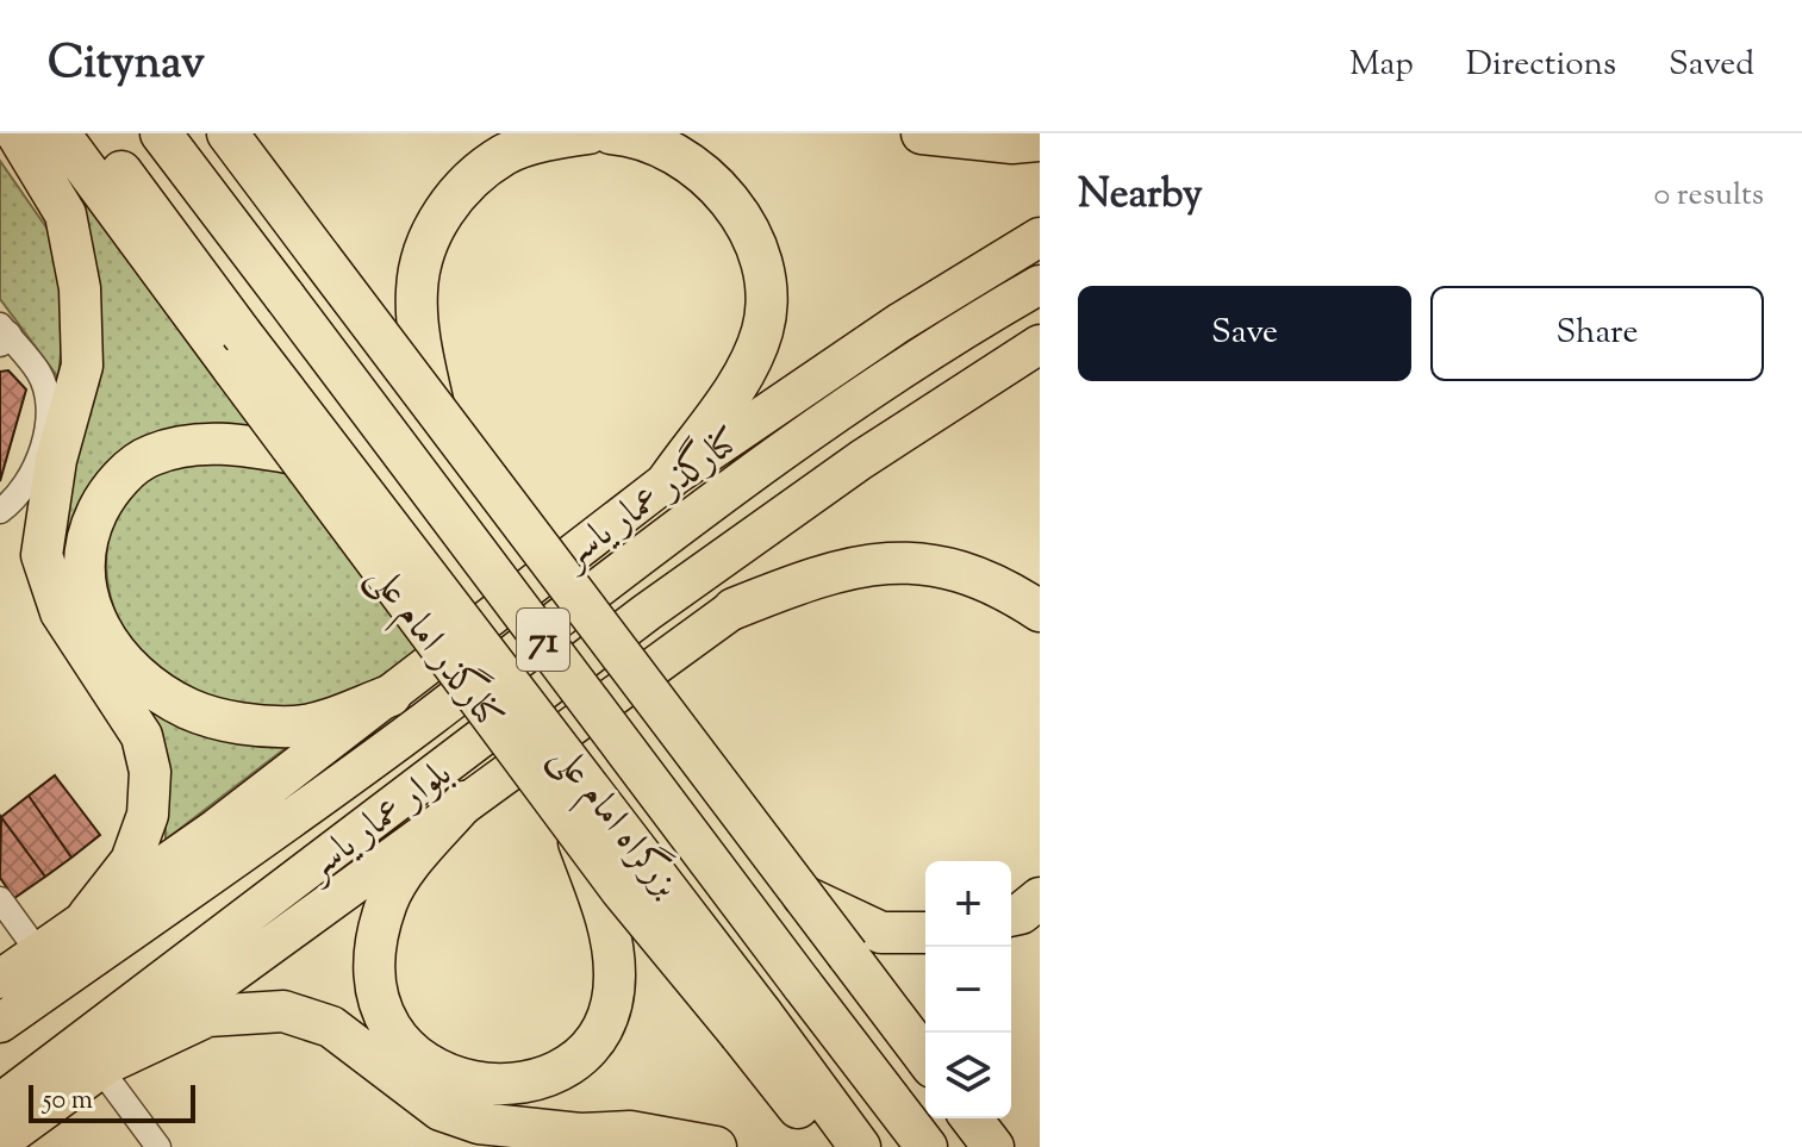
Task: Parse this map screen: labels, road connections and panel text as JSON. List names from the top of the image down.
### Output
{
  "streets": {
    "highway": ["71", "کنارگذر امام علی", "بزرگراه امام علی"],
    "main road": ["کنارگذر عمار یاسر", "بلوار عمار یاسر"]
  },
  "crossings": [
    ["کنارگذر امام علی", "بزرگراه امام علی"]
  ],
  "scale_bar": "50 m",
  "page": {
    "header": "Citynav",
    "nav": ["Map", "Directions", "Saved"],
    "heading": ["Nearby", "0 results"],
    "buttons": ["Save", "Share"],
    "map_buttons": ["+", "−"],
    "scale": "50 m"
  }
}
